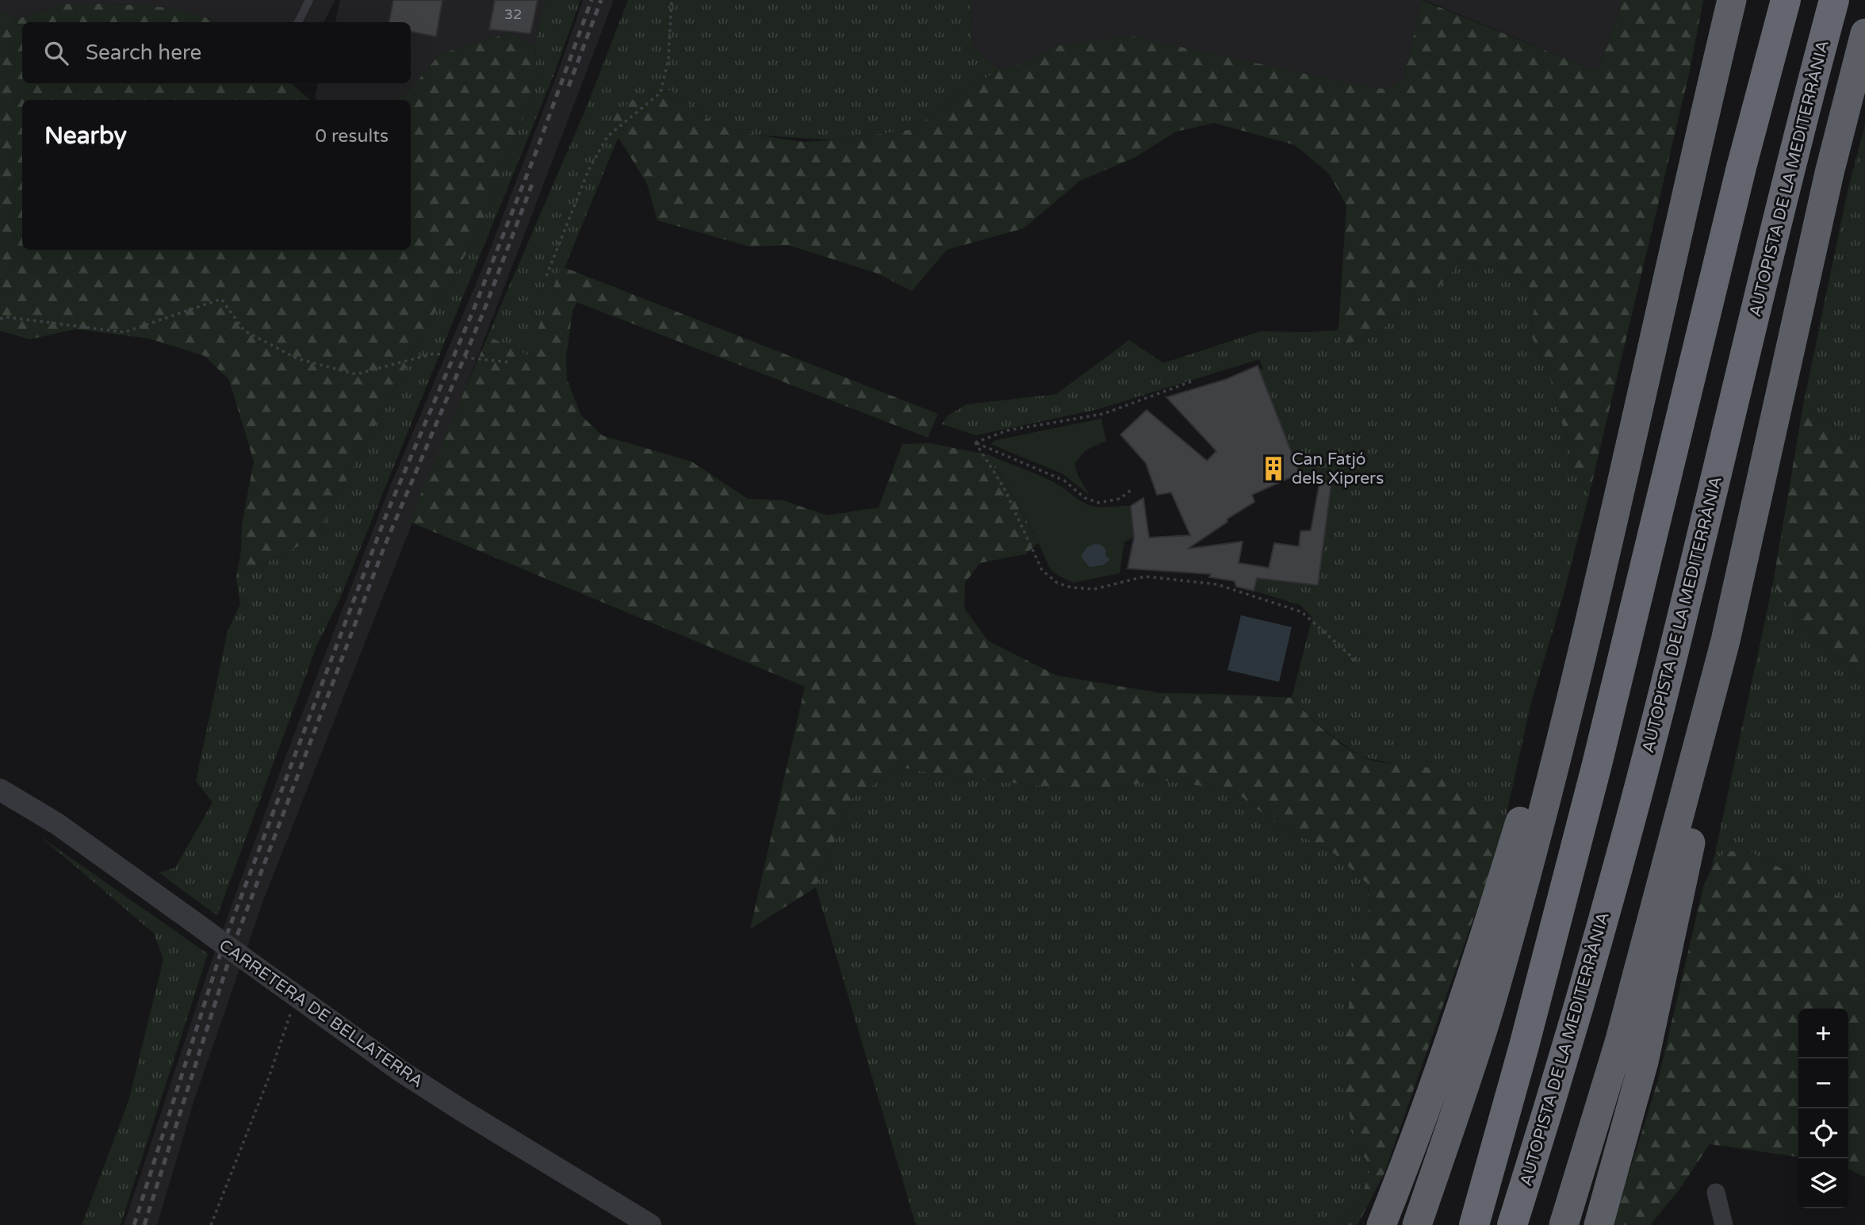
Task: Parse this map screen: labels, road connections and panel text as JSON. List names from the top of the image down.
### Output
{
  "streets": {
    "highway": ["AUTOPISTA DE LA MEDITERRÀNIA"],
    "street": ["CARRETERA DE BELLATERRA"]
  },
  "places": {
    "building": ["Can Fatjó dels Xiprers"]
  },
  "house_numbers": ["32"],
  "page": {
    "search": "Search here",
    "heading": ["Nearby", "0 results"],
    "map_buttons": ["+", "−"]
  }
}
